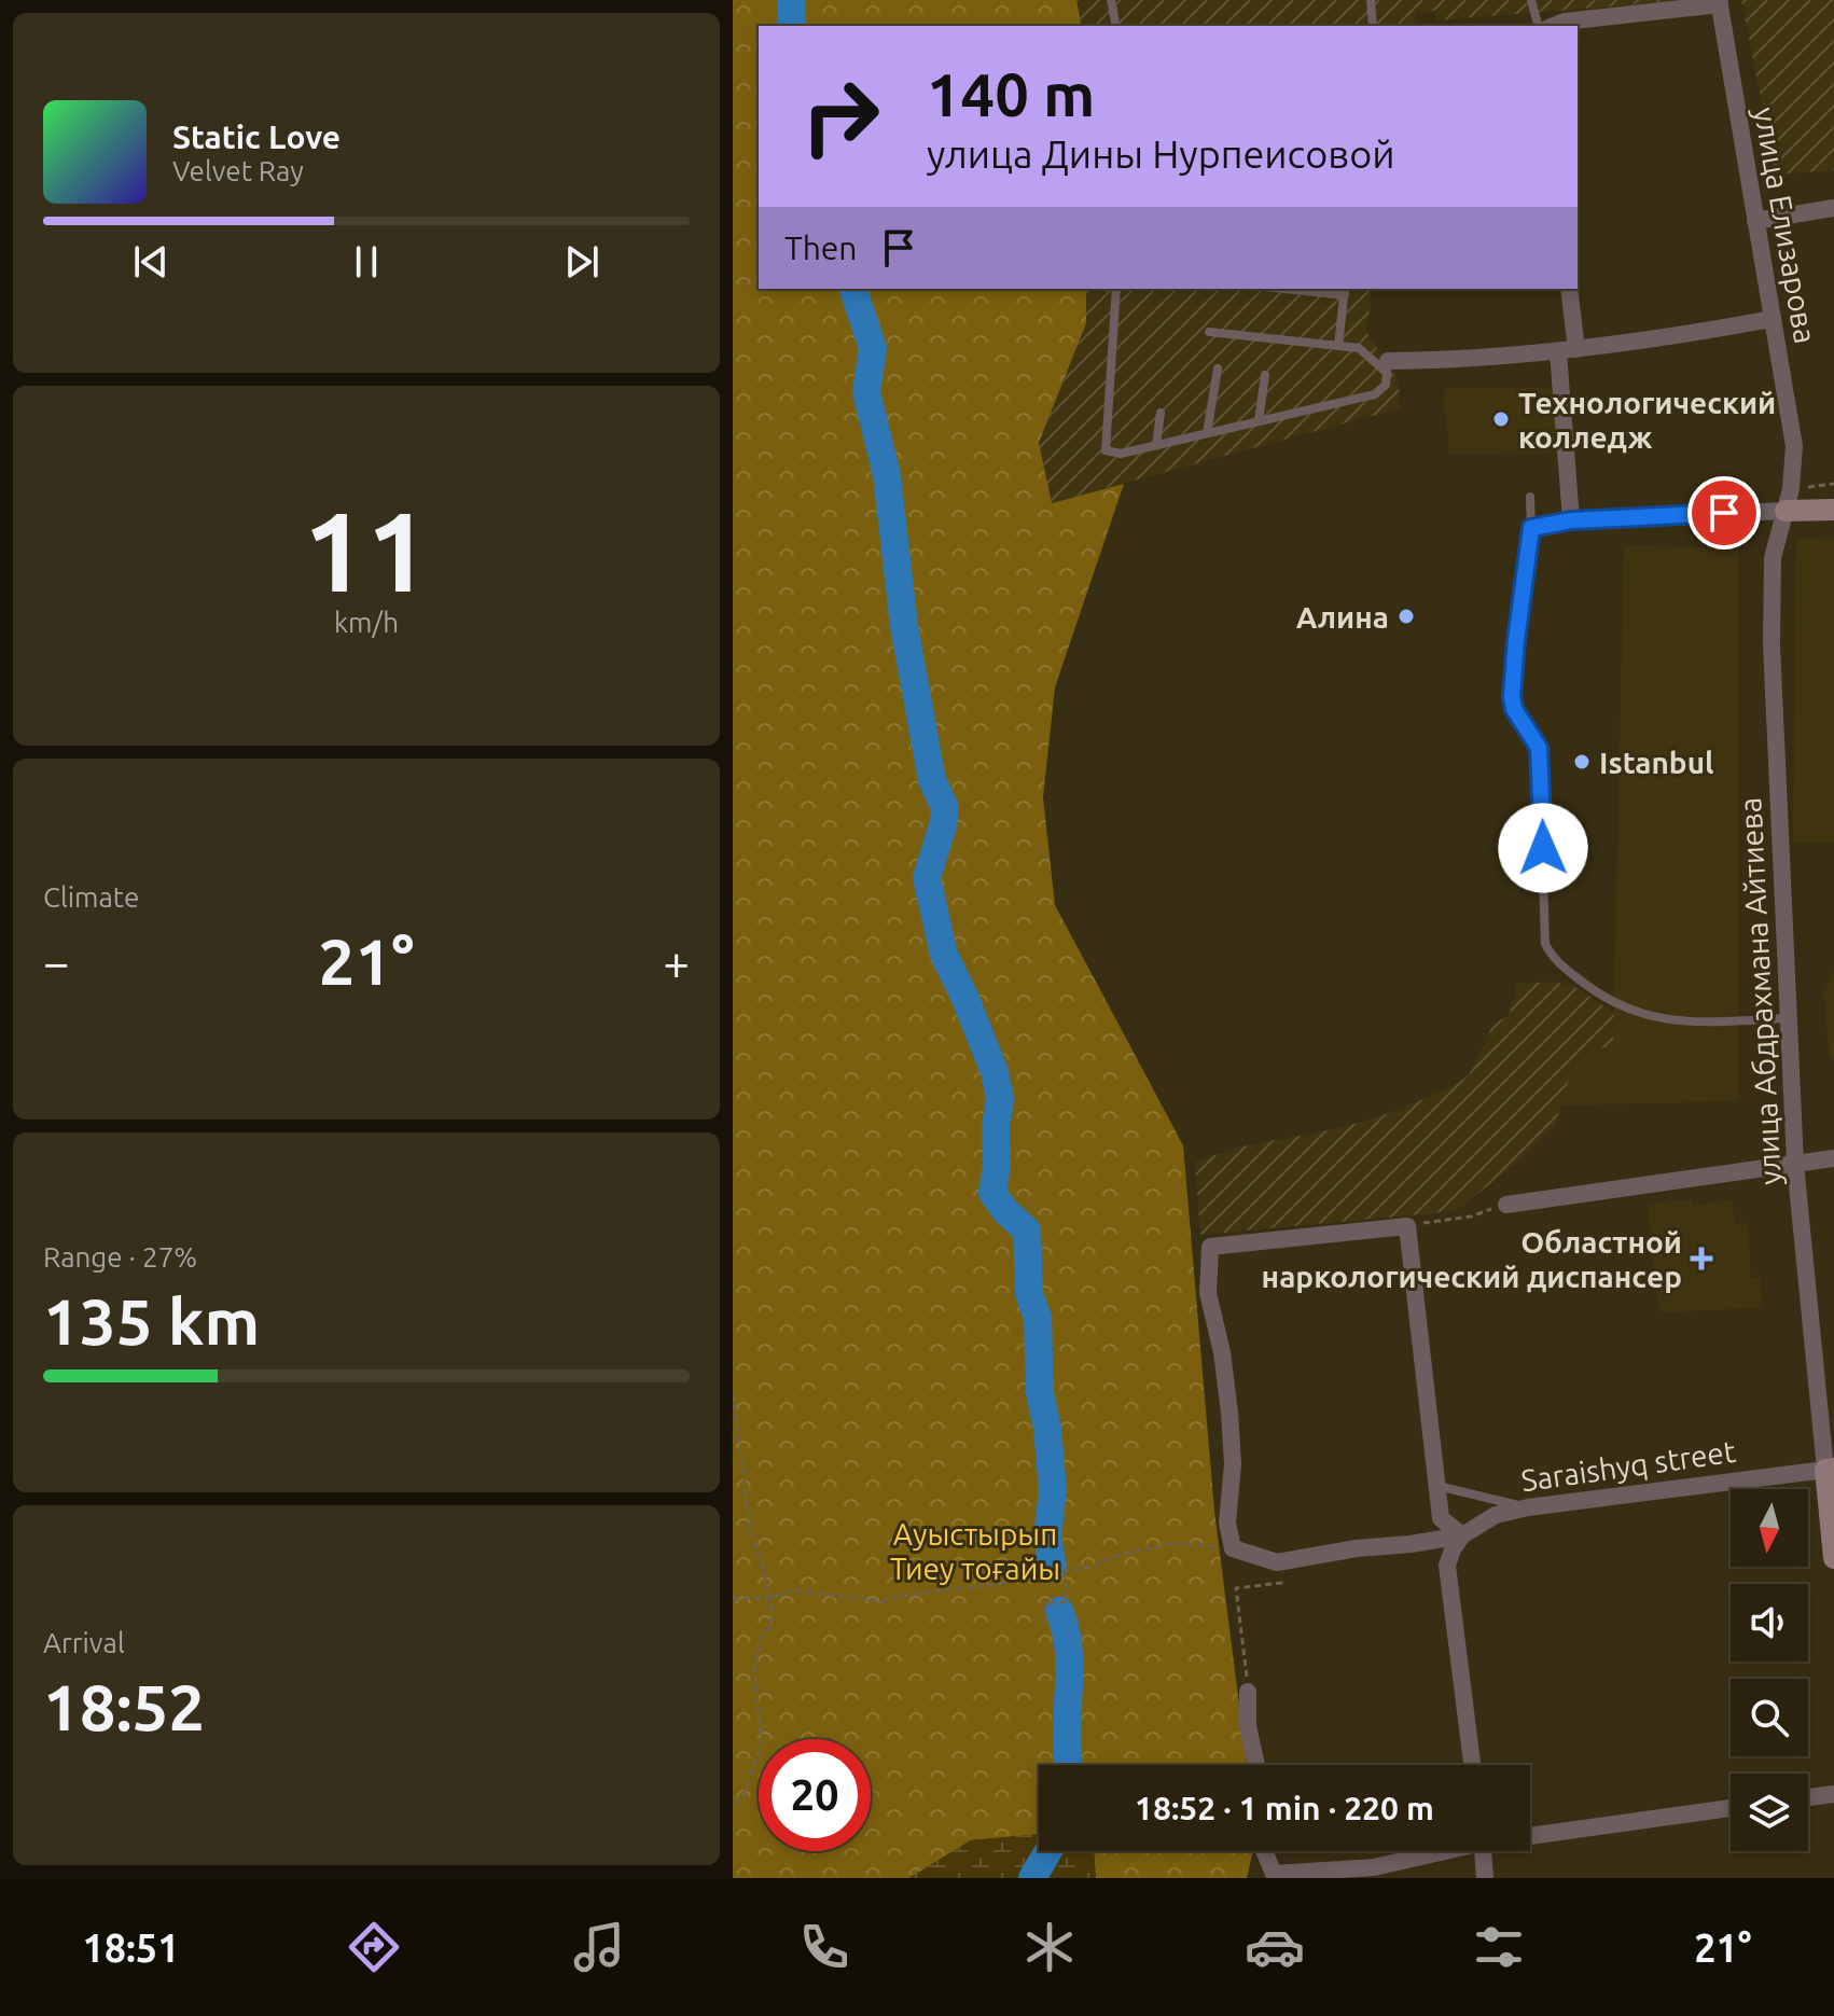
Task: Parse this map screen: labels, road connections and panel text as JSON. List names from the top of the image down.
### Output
{
  "streets": {
    "street": ["улица Елизарова", "улица Абдрахмана Айтиева", "Saraishyq street"]
  },
  "crossings": [
    ["улица Елизарова", "улица Абдрахмана Айтиева"],
    ["улица Абдрахмана Айтиева", "Saraishyq street"]
  ],
  "parks": ["Ауыстырып Тиеу тоғайы"],
  "places": {
    "other": ["Технологический колледж", "Алина", "Istanbul"],
    "health": ["Областной наркологический диспансер"]
  },
  "north": "bottom",
  "page": {
    "turn": ["140 m", "улица Дины Нурпеисовой"],
    "song": ["Static Love", "Velvet Ray"],
    "then": "Then",
    "tile": [
      ["11", "km/h"],
      "Climate",
      ["Range · 27%", "135 km"],
      ["Arrival", "18:52"]
    ],
    "heat": ["−", "21°", "+"],
    "limit": "20",
    "trip": "18:52 · 1 min · 220 m",
    "tabs": ["18:51", "21°"]
  }
}
